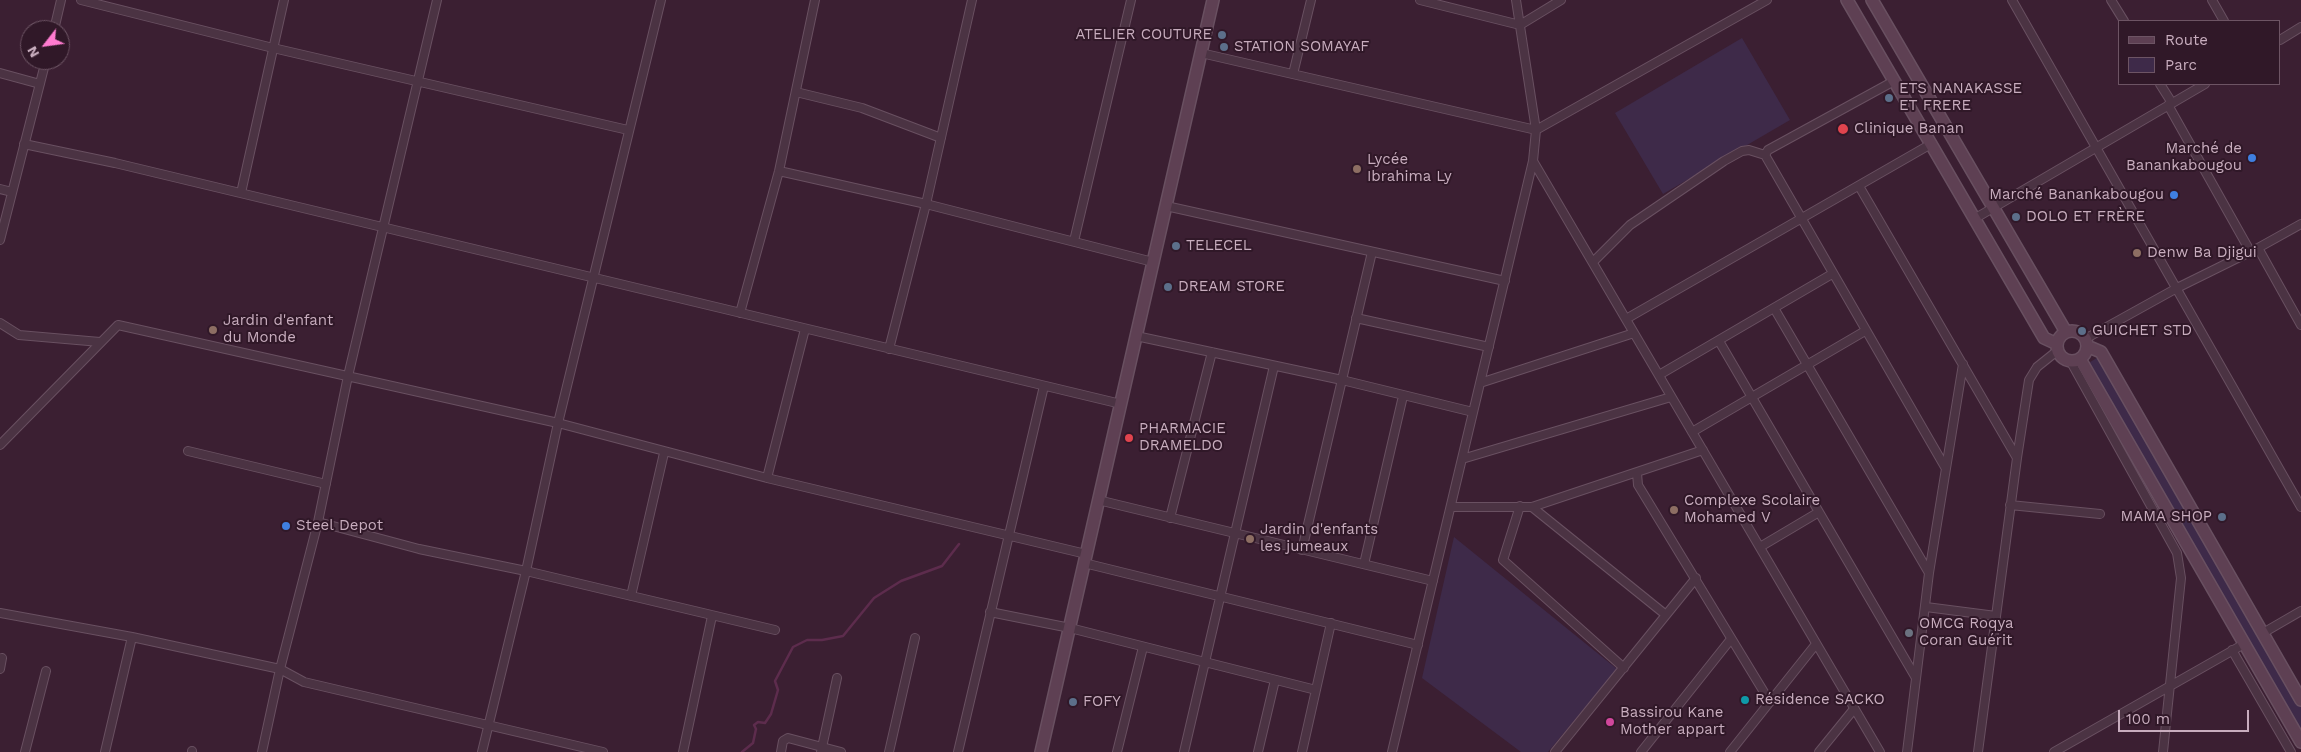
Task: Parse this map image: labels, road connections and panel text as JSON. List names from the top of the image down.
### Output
{
  "places": [
    "ATELIER COUTURE",
    "STATION SOMAYAF",
    "ETS NANAKASSE ET FRERE",
    "Clinique Banan",
    "Marché de Banankabougou",
    "Lycée Ibrahima Ly",
    "Marché Banankabougou",
    "DOLO ET FRÈRE",
    "TELECEL",
    "Denw Ba Djigui",
    "DREAM STORE",
    "Jardin d'enfant du Monde",
    "GUICHET STD",
    "PHARMACIE DRAMELDO",
    "Complexe Scolaire Mohamed V",
    "MAMA SHOP",
    "Steel Depot",
    "Jardin d'enfants les jumeaux",
    "OMCG Roqya Coran Guérit",
    "Résidence SACKO",
    "FOFY",
    "Bassirou Kane Mother appart"
  ],
  "legend": ["Route", "Parc"],
  "scale_bar": "100 m",
  "north": "bottom left"
}
